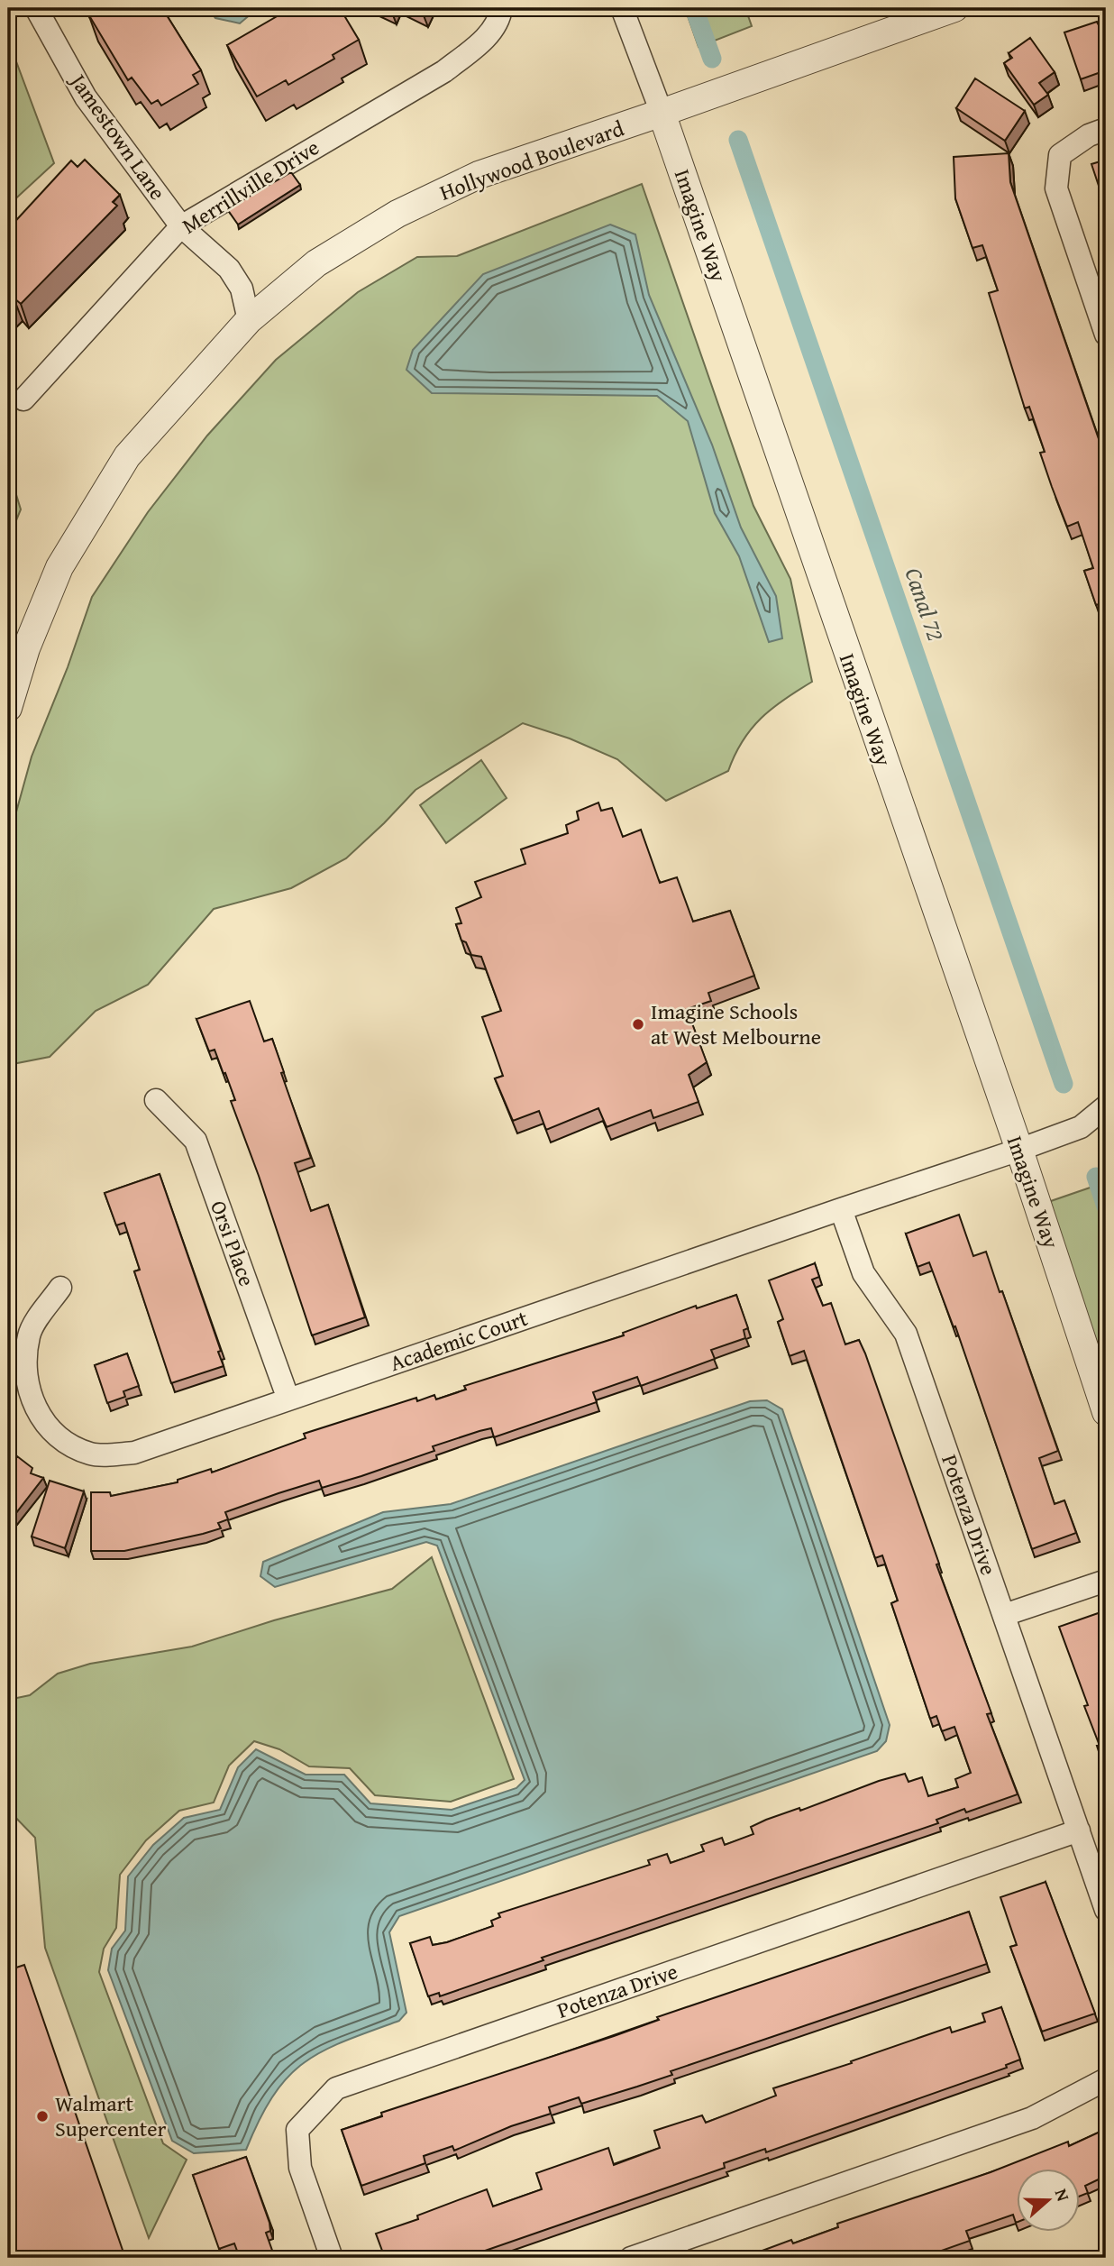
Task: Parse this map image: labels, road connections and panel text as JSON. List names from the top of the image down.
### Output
{
  "streets": {
    "street": [
      "Jamestown Lane",
      "Hollywood Boulevard",
      "Merrillville Drive",
      "Imagine Way",
      "Orsi Place",
      "Academic Court",
      "Potenza Drive"
    ]
  },
  "crossings": [
    ["Jamestown Lane", "Hollywood Boulevard"],
    ["Jamestown Lane", "Merrillville Drive"],
    ["Hollywood Boulevard", "Imagine Way"],
    ["Imagine Way", "Academic Court"],
    ["Orsi Place", "Academic Court"],
    ["Academic Court", "Potenza Drive"]
  ],
  "water": ["Canal 72"],
  "places": ["Imagine Schools at West Melbourne", "Walmart Supercenter"],
  "north": "right"
}
